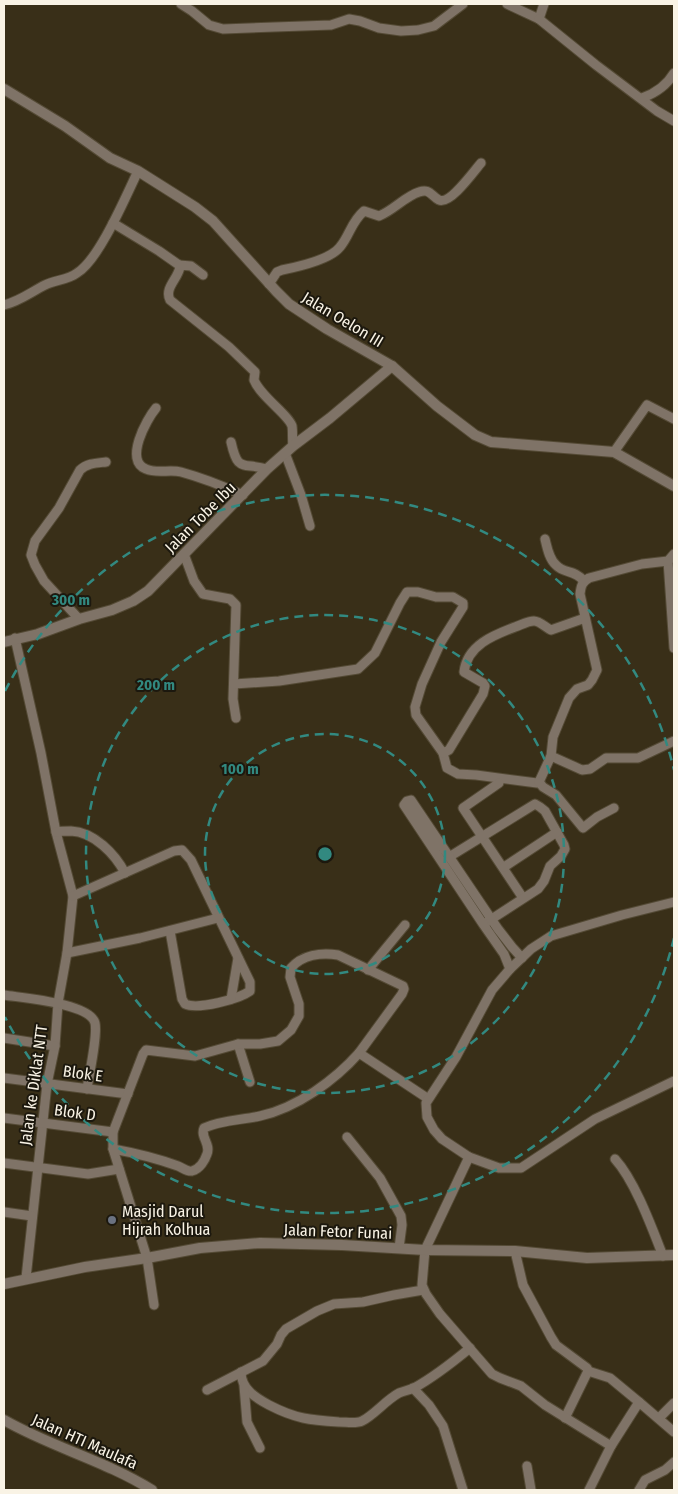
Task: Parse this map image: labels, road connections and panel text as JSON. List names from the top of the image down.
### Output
{
  "streets": {
    "street": [
      "Jalan Oelon III",
      "Jalan Tobe Ibu",
      "Blok E",
      "Jalan ke Diklat NTT",
      "Blok D",
      "Jalan Fetor Funai",
      "Jalan HTI Maulafa"
    ]
  },
  "crossings": [
    ["Jalan Oelon III", "Jalan Tobe Ibu"],
    ["Jalan Tobe Ibu", "Jalan ke Diklat NTT"],
    ["Blok E", "Jalan ke Diklat NTT"],
    ["Jalan ke Diklat NTT", "Blok D"],
    ["Jalan ke Diklat NTT", "Jalan Fetor Funai"]
  ],
  "places": ["Masjid Darul Hijrah Kolhua"],
  "rings": ["300 m", "200 m", "100 m"]
}
